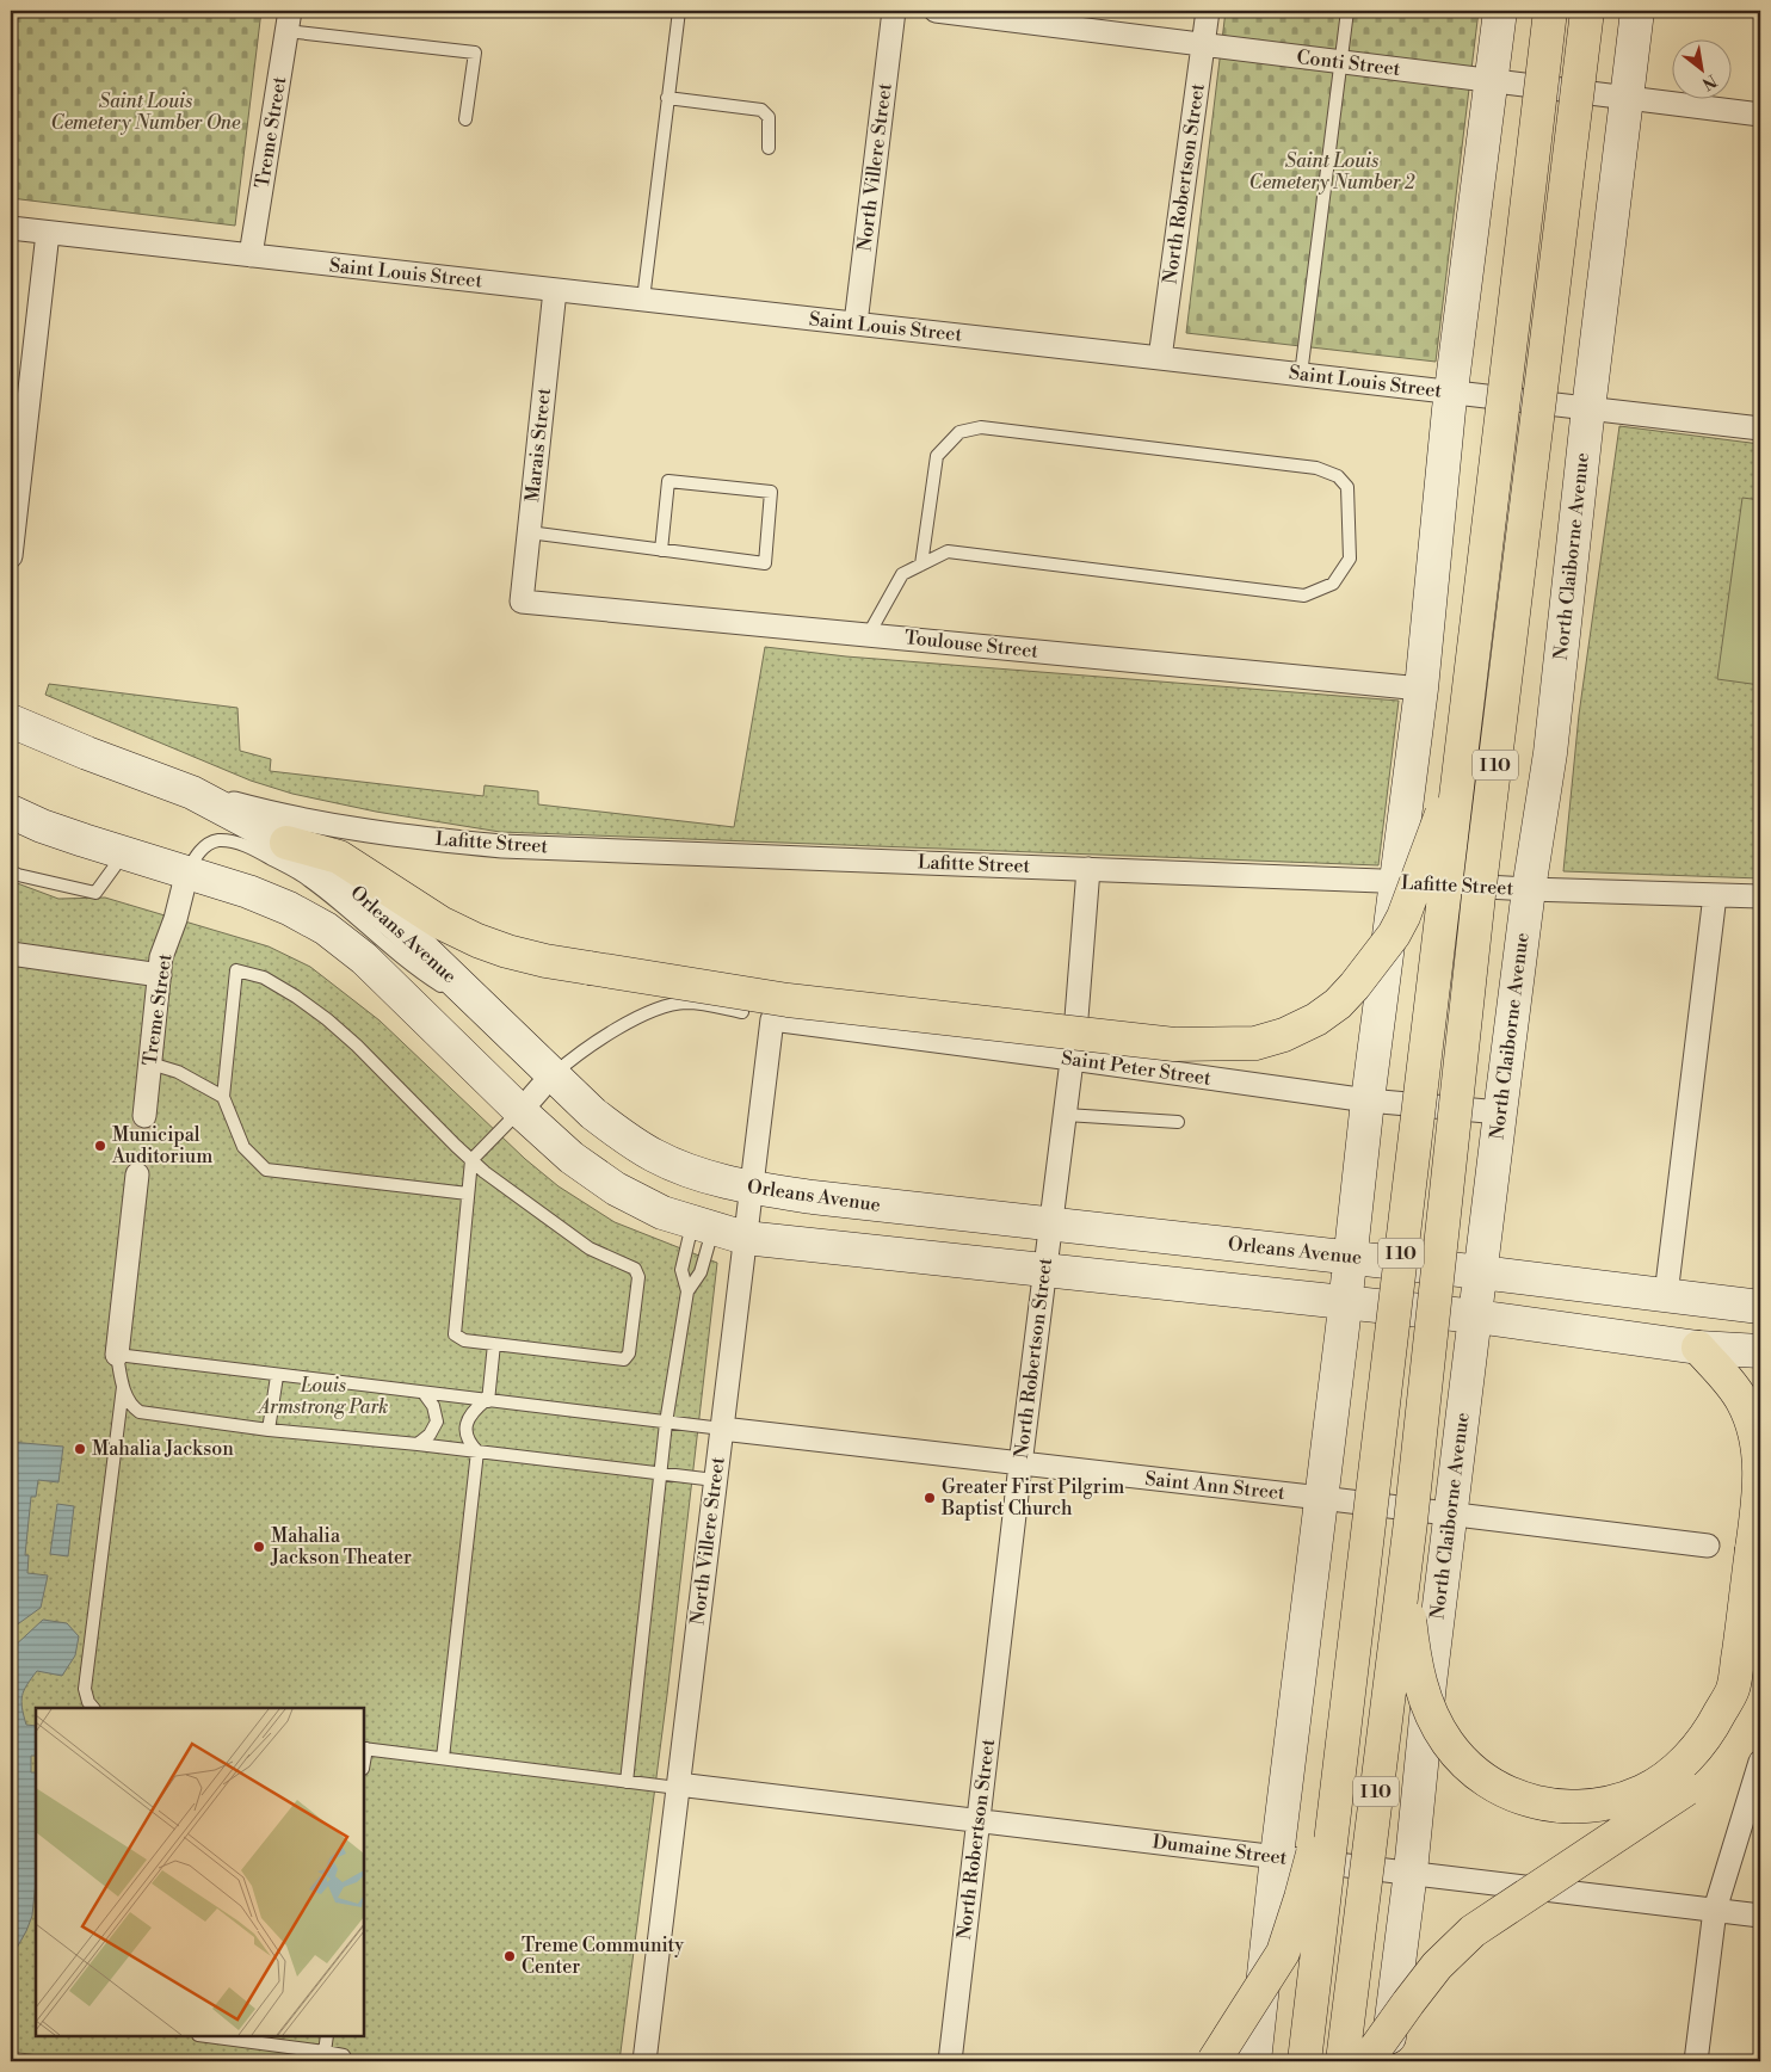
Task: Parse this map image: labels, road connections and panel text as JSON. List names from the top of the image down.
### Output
{
  "streets": {
    "highway": ["I 10"],
    "main road": ["North Claiborne Avenue", "Orleans Avenue"],
    "street": [
      "Conti Street",
      "Treme Street",
      "North Villere Street",
      "North Robertson Street",
      "Saint Louis Street",
      "Marais Street",
      "Toulouse Street",
      "Lafitte Street",
      "Saint Peter Street",
      "Saint Ann Street",
      "Dumaine Street"
    ]
  },
  "crossings": [
    ["Conti Street", "North Robertson Street"],
    ["Conti Street", "North Claiborne Avenue"],
    ["Treme Street", "Saint Louis Street"],
    ["North Villere Street", "Saint Louis Street"],
    ["North Villere Street", "Orleans Avenue"],
    ["North Villere Street", "Saint Peter Street"],
    ["North Villere Street", "Saint Ann Street"],
    ["North Villere Street", "Dumaine Street"],
    ["North Robertson Street", "Saint Louis Street"],
    ["North Robertson Street", "Lafitte Street"],
    ["North Robertson Street", "Orleans Avenue"],
    ["North Robertson Street", "Saint Peter Street"],
    ["North Robertson Street", "Saint Ann Street"],
    ["North Robertson Street", "Dumaine Street"],
    ["Saint Louis Street", "Marais Street"],
    ["Saint Louis Street", "North Claiborne Avenue"],
    ["Marais Street", "Toulouse Street"],
    ["North Claiborne Avenue", "Lafitte Street"],
    ["North Claiborne Avenue", "Orleans Avenue"],
    ["North Claiborne Avenue", "Saint Peter Street"],
    ["North Claiborne Avenue", "Saint Ann Street"],
    ["North Claiborne Avenue", "Dumaine Street"],
    ["Lafitte Street", "Orleans Avenue"]
  ],
  "parks": ["Saint Louis Cemetery Number One", "Saint Louis Cemetery Number 2", "Louis Armstrong Park"],
  "places": [
    "Municipal Auditorium",
    "Mahalia Jackson",
    "Greater First Pilgrim Baptist Church",
    "Mahalia Jackson Theater",
    "Treme Community Center"
  ],
  "north": "bottom right"
}
